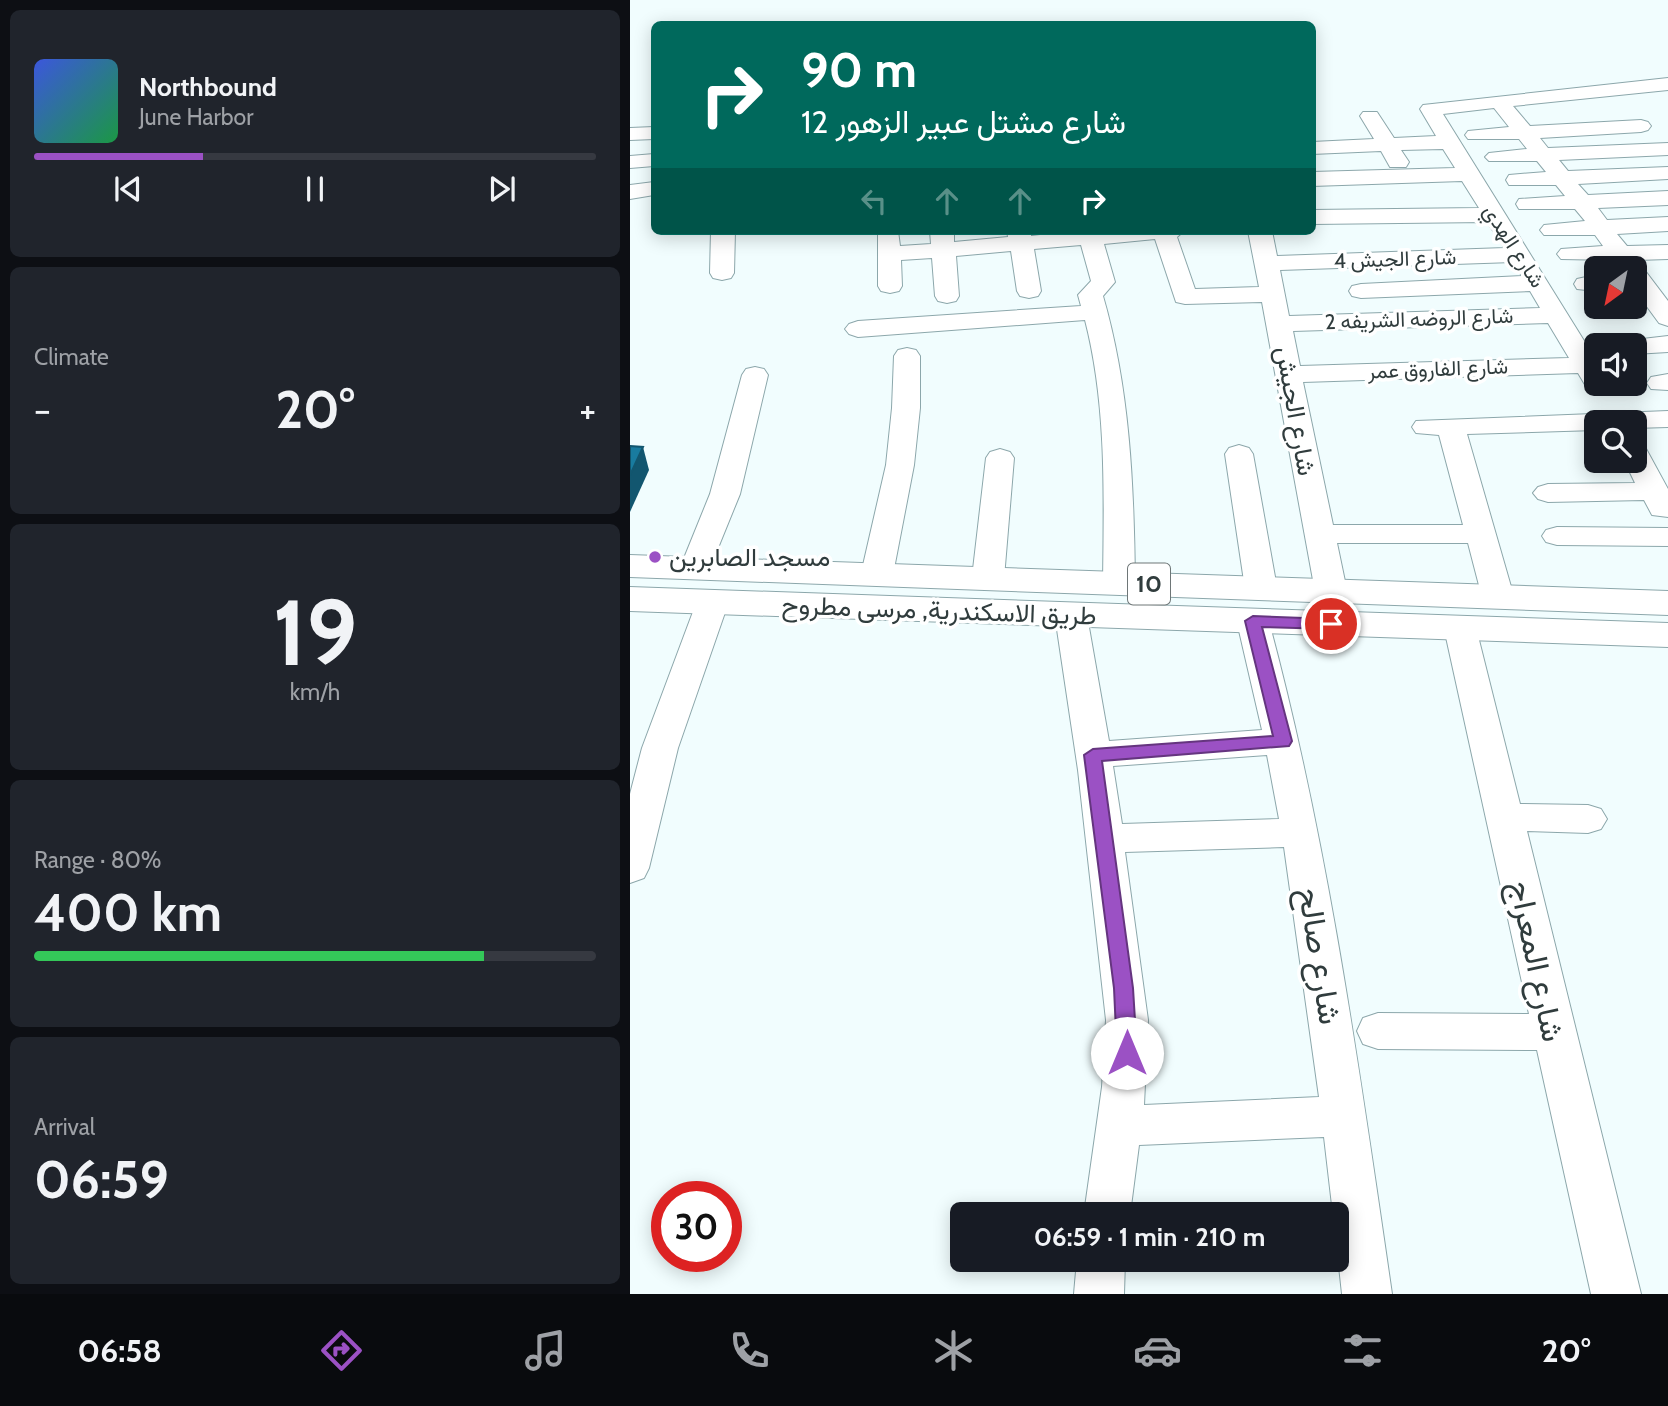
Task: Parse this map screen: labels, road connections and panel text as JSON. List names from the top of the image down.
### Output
{
  "streets": {
    "main road": ["10", "طريق الاسكندرية, مرسى مطروح"],
    "street": [
      "شارع الهدي",
      "شارع الجيش 4",
      "شارع الروضه الشريفه 2",
      "شارع الفاروق عمر",
      "شارع الجيش",
      "شارع صالح",
      "شارع المعراج"
    ]
  },
  "crossings": [
    ["شارع الهدي", "شارع الجيش 4"],
    ["شارع الهدي", "شارع الروضه الشريفه 2"],
    ["شارع الجيش 4", "شارع الجيش"],
    ["شارع الروضه الشريفه 2", "شارع الجيش"],
    ["شارع الفاروق عمر", "شارع الجيش"],
    ["شارع الجيش", "طريق الاسكندرية, مرسى مطروح"],
    ["طريق الاسكندرية, مرسى مطروح", "شارع صالح"],
    ["طريق الاسكندرية, مرسى مطروح", "شارع المعراج"]
  ],
  "places": ["مسجد الصابرين"],
  "north": "bottom left",
  "page": {
    "turn": ["90 m", "شارع مشتل عبير الزهور 12"],
    "song": ["Northbound", "June Harbor"],
    "tile": [
      "Climate",
      ["19", "km/h"],
      ["Range · 80%", "400 km"],
      ["Arrival", "06:59"]
    ],
    "heat": ["−", "20°", "+"],
    "limit": "30",
    "trip": "06:59 · 1 min · 210 m",
    "tabs": ["06:58", "20°"]
  }
}
